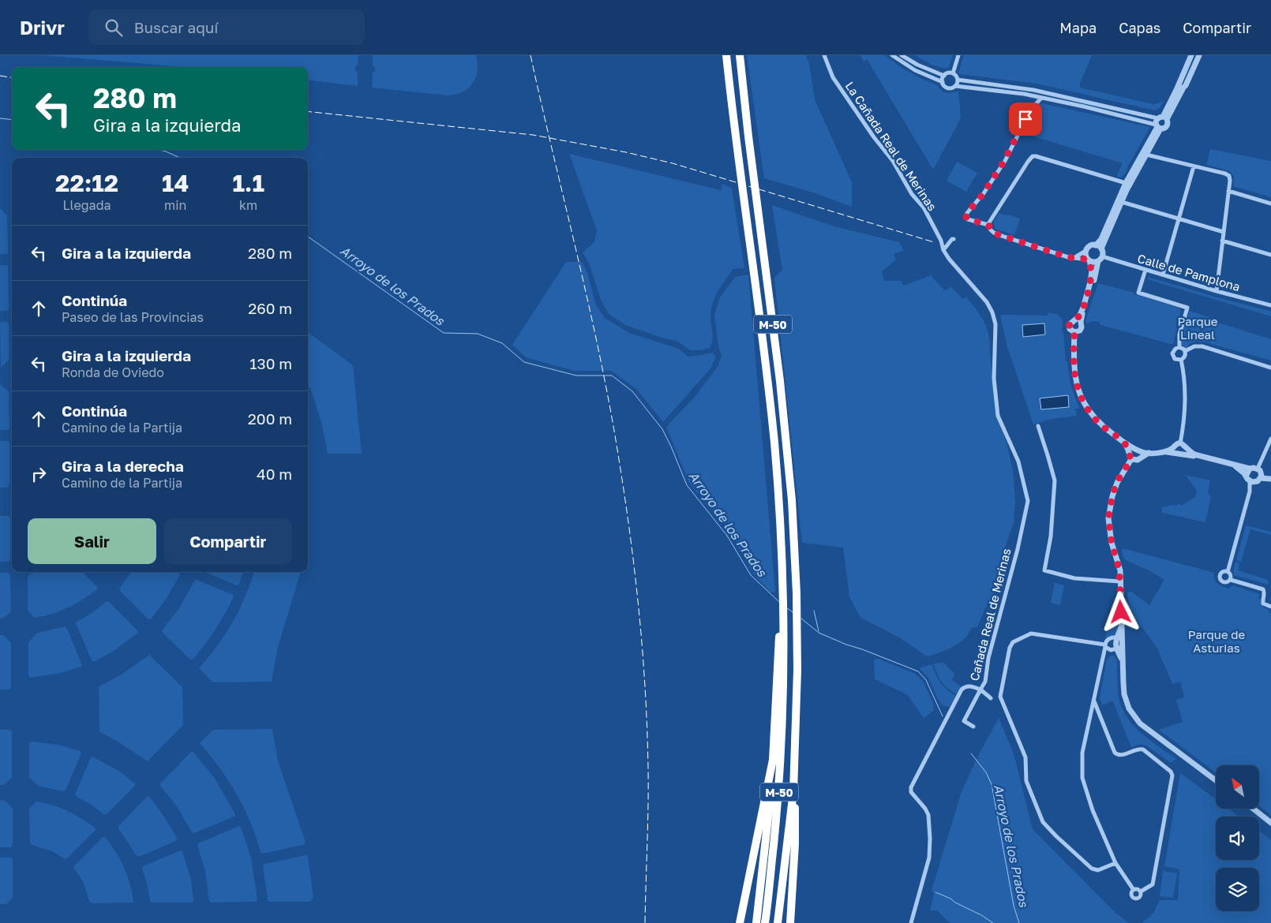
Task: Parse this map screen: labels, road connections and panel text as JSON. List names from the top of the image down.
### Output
{
  "streets": {
    "highway": ["M-50"],
    "street": ["La Cañada Real de Merinas", "Calle de Pamplona", "Cañada Real de Merinas"]
  },
  "crossings": [
    ["La Cañada Real de Merinas", "Cañada Real de Merinas"]
  ],
  "water": ["Arroyo de los Prados"],
  "parks": ["Parque Lineal", "Parque de Asturias"],
  "north": "top left",
  "page": {
    "header": "Drivr",
    "search": "Buscar aquí",
    "nav": ["Mapa", "Capas", "Compartir"],
    "turn": ["280 m", "Gira a la izquierda"],
    "eta": [
      "22:12",
      "Llegada",
      "14",
      "min",
      "1.1",
      "km"
    ],
    "list": [
      {
        "name": "Gira a la izquierda",
        "value": "280 m"
      },
      {
        "name": "Continúa",
        "note": "Paseo de las Provincias",
        "value": "260 m"
      },
      {
        "name": "Gira a la izquierda",
        "note": "Ronda de Oviedo",
        "value": "130 m"
      },
      {
        "name": "Continúa",
        "note": "Camino de la Partija",
        "value": "200 m"
      },
      {
        "name": "Gira a la derecha",
        "note": "Camino de la Partija",
        "value": "40 m"
      }
    ],
    "buttons": ["Salir", "Compartir"]
  }
}
